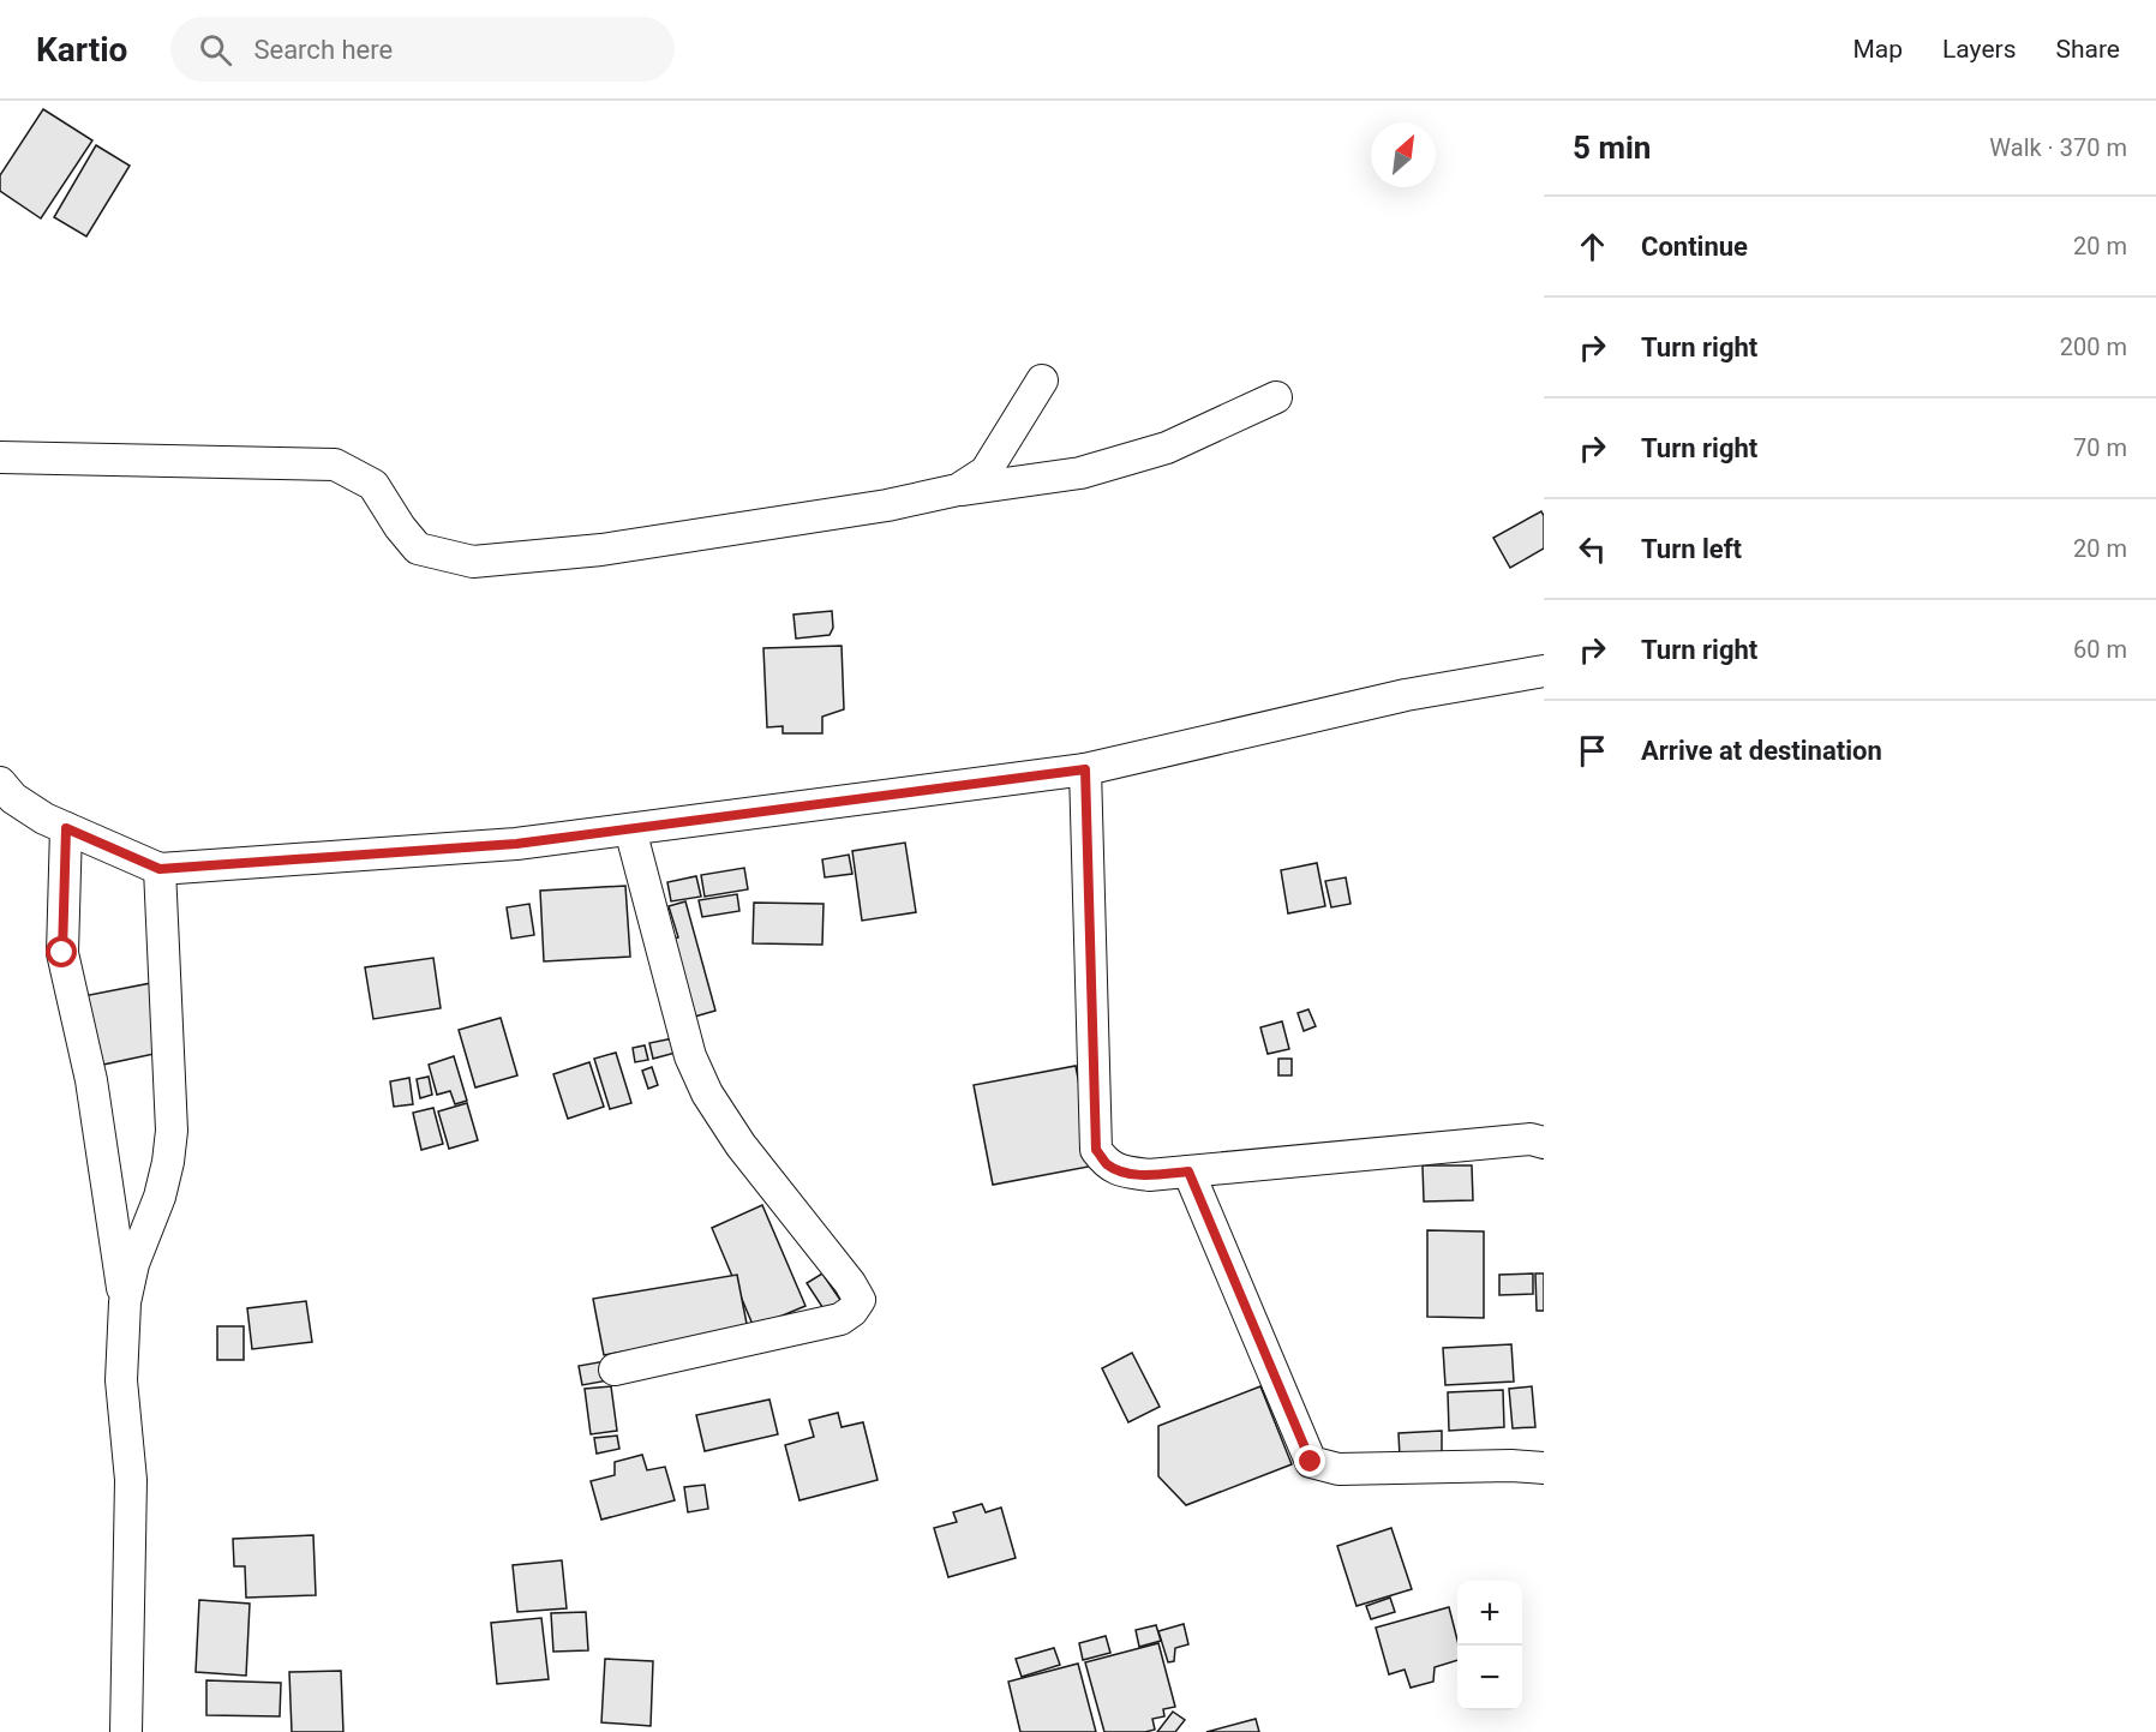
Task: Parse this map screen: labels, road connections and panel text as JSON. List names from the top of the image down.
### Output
{
  "north": "top right",
  "page": {
    "header": "Kartio",
    "search": "Search here",
    "nav": ["Map", "Layers", "Share"],
    "heading": ["5 min", "Walk · 370 m"],
    "list": [
      ["Continue", "20 m"],
      ["Turn right", "200 m"],
      ["Turn right", "70 m"],
      ["Turn left", "20 m"],
      ["Turn right", "60 m"],
      "Arrive at destination"
    ],
    "map_buttons": ["+", "−"]
  }
}
